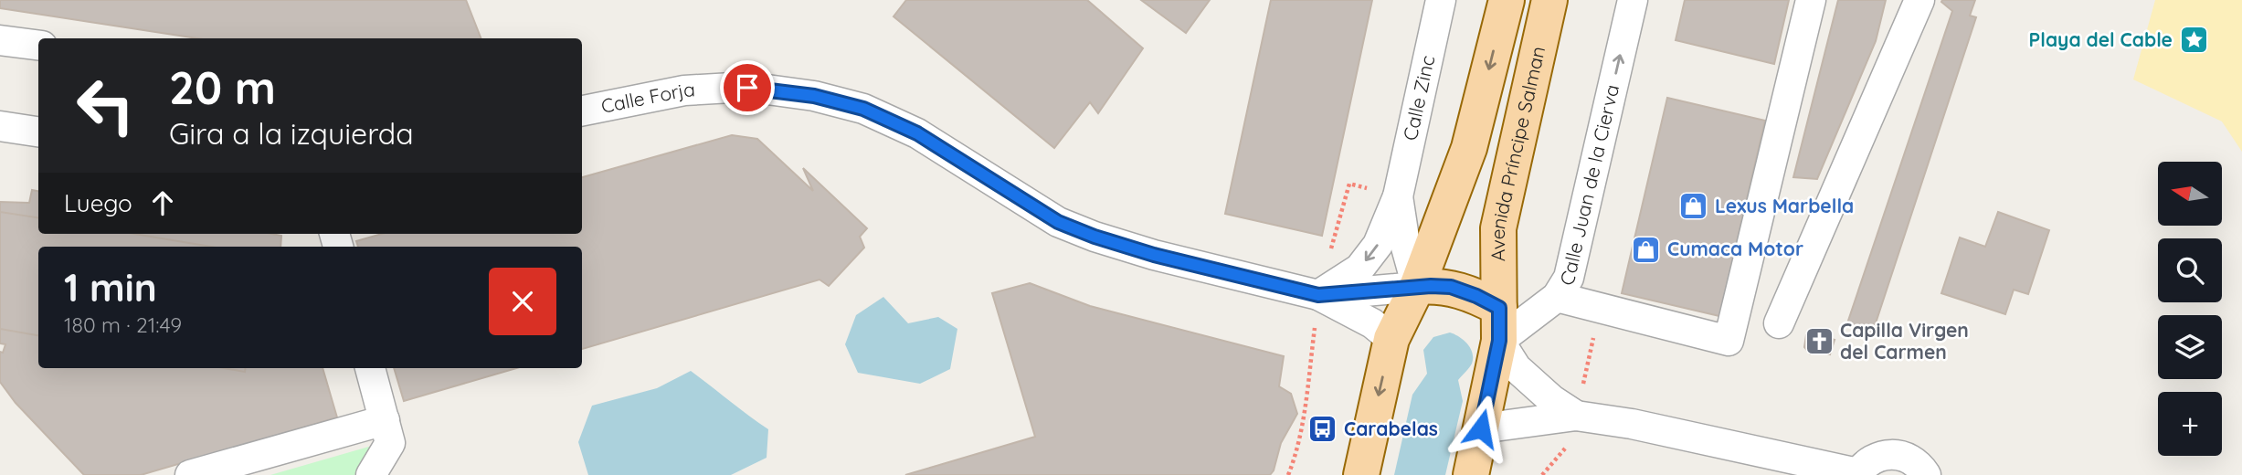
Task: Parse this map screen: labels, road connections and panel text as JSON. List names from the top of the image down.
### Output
{
  "streets": {
    "main road": ["Avenida Príncipe Salman"],
    "street": ["Calle Zinc", "Calle Forja", "Calle Juan de la Cierva"]
  },
  "crossings": [
    ["Calle Zinc", "Calle Forja"],
    ["Avenida Príncipe Salman", "Calle Juan de la Cierva"]
  ],
  "places": {
    "place": ["Playa del Cable"],
    "shop": ["Lexus Marbella", "Cumaca Motor"],
    "church": ["Capilla Virgen del Carmen"],
    "bus stop": ["Carabelas"]
  },
  "north": "left",
  "page": {
    "turn": ["20 m", "Gira a la izquierda"],
    "map_buttons": "+",
    "then": "Luego",
    "heading": ["1 min", "180 m · 21:49"]
  }
}
